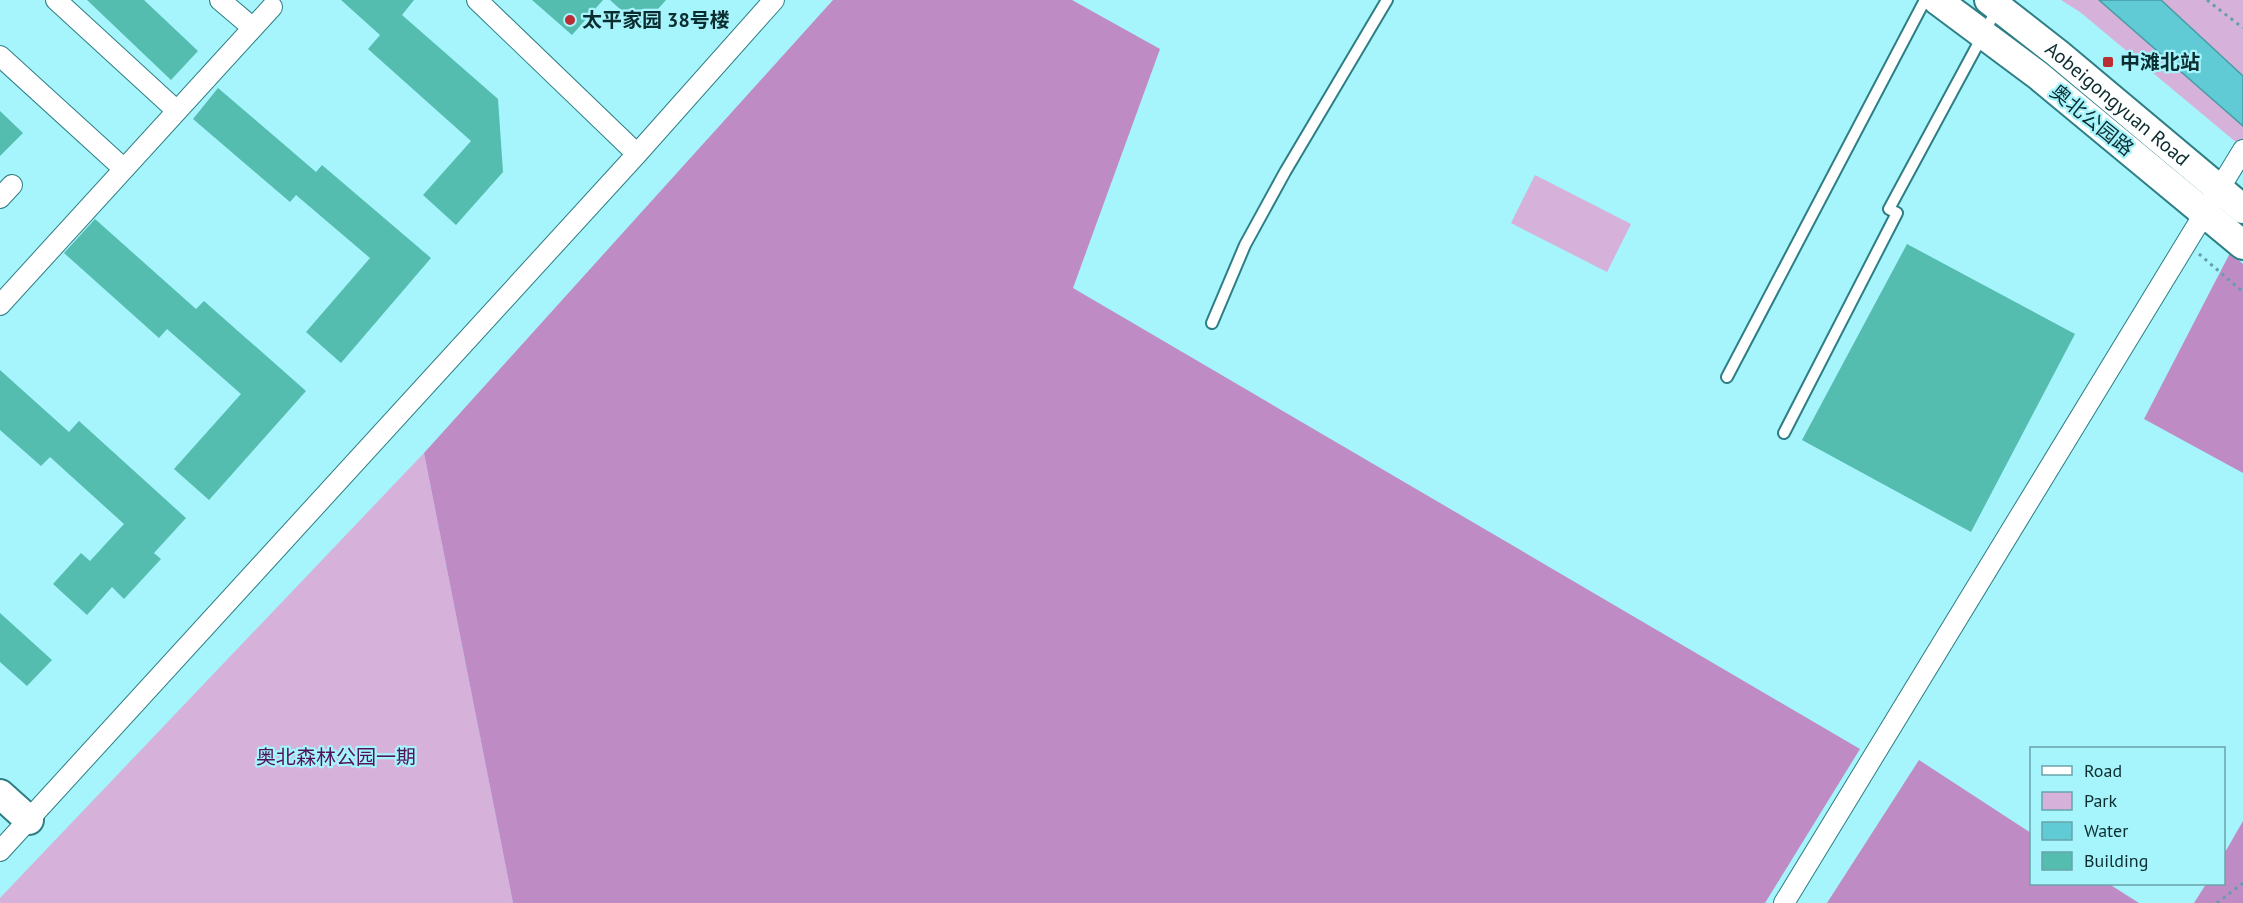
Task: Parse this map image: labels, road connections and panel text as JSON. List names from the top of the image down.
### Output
{
  "streets": {
    "main road": ["Aobeigongyuan Road", "奥北公园路"]
  },
  "parks": ["奥北森林公园一期"],
  "places": {
    "other": ["太平家园 38号楼"],
    "transit": ["中滩北站"]
  },
  "legend": [
    "Road",
    "Park",
    "Water",
    "Building"
  ]
}
